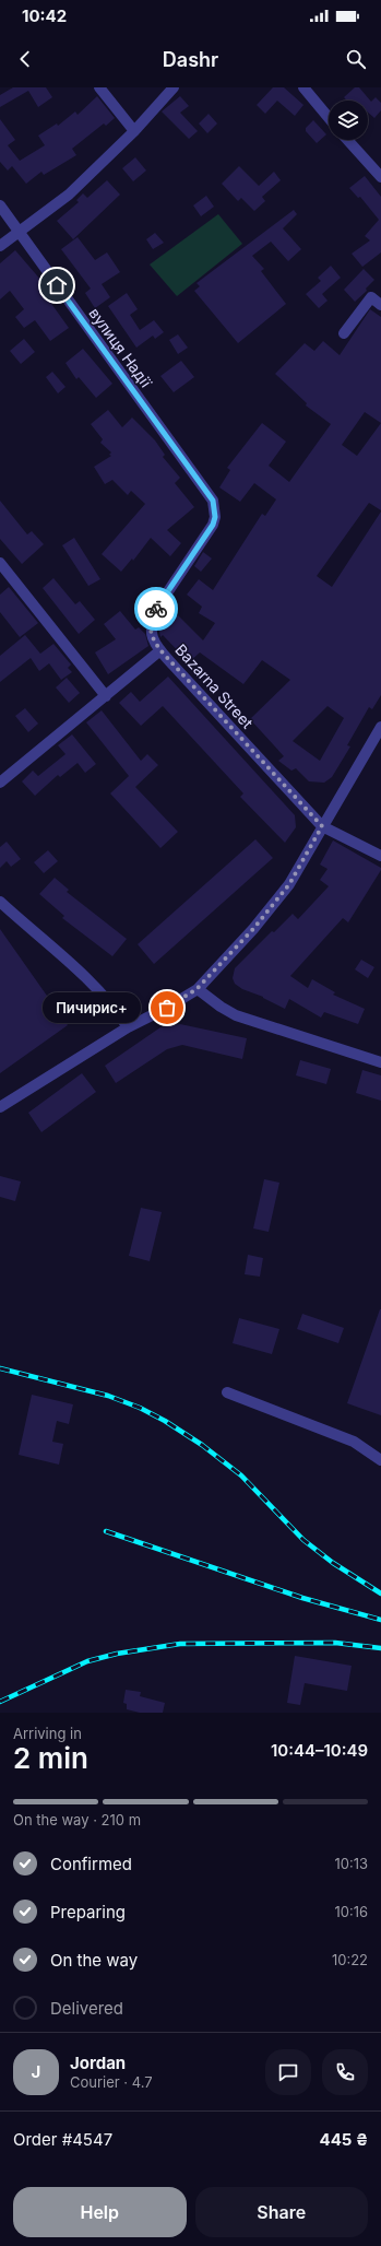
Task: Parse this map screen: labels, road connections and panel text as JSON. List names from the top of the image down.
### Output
{
  "streets": {
    "street": ["вулиця Надії", "Bazarna Street"]
  },
  "crossings": [
    ["вулиця Надії", "Bazarna Street"]
  ],
  "places": ["Пичирис+"],
  "page": {
    "status": "10:42",
    "header": "Dashr",
    "bubble": "Пичирис+",
    "heading": ["2 min", "Arriving in", "10:44–10:49"],
    "panel": [
      "Jordan",
      "Courier · 4.7",
      "Order #4547",
      "445 ₴"
    ],
    "bar": "On the way · 210 m",
    "list": [
      ["Confirmed", "10:13"],
      ["Preparing", "10:16"],
      ["On the way", "10:22"],
      "Delivered"
    ],
    "round": "J",
    "buttons": ["Help", "Share"]
  }
}
